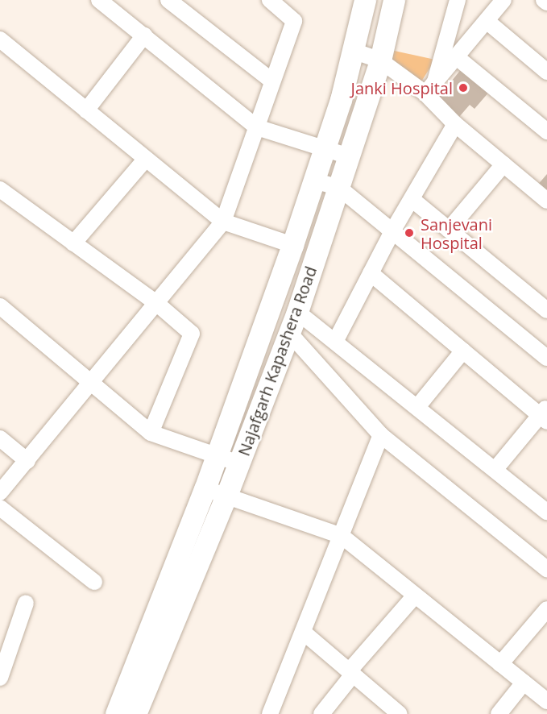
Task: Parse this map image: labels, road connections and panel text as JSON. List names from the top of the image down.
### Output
{
  "streets": {
    "main road": ["Najafgarh Kapashera Road"]
  },
  "places": ["Janki Hospital", "Sanjevani Hospital"]
}
